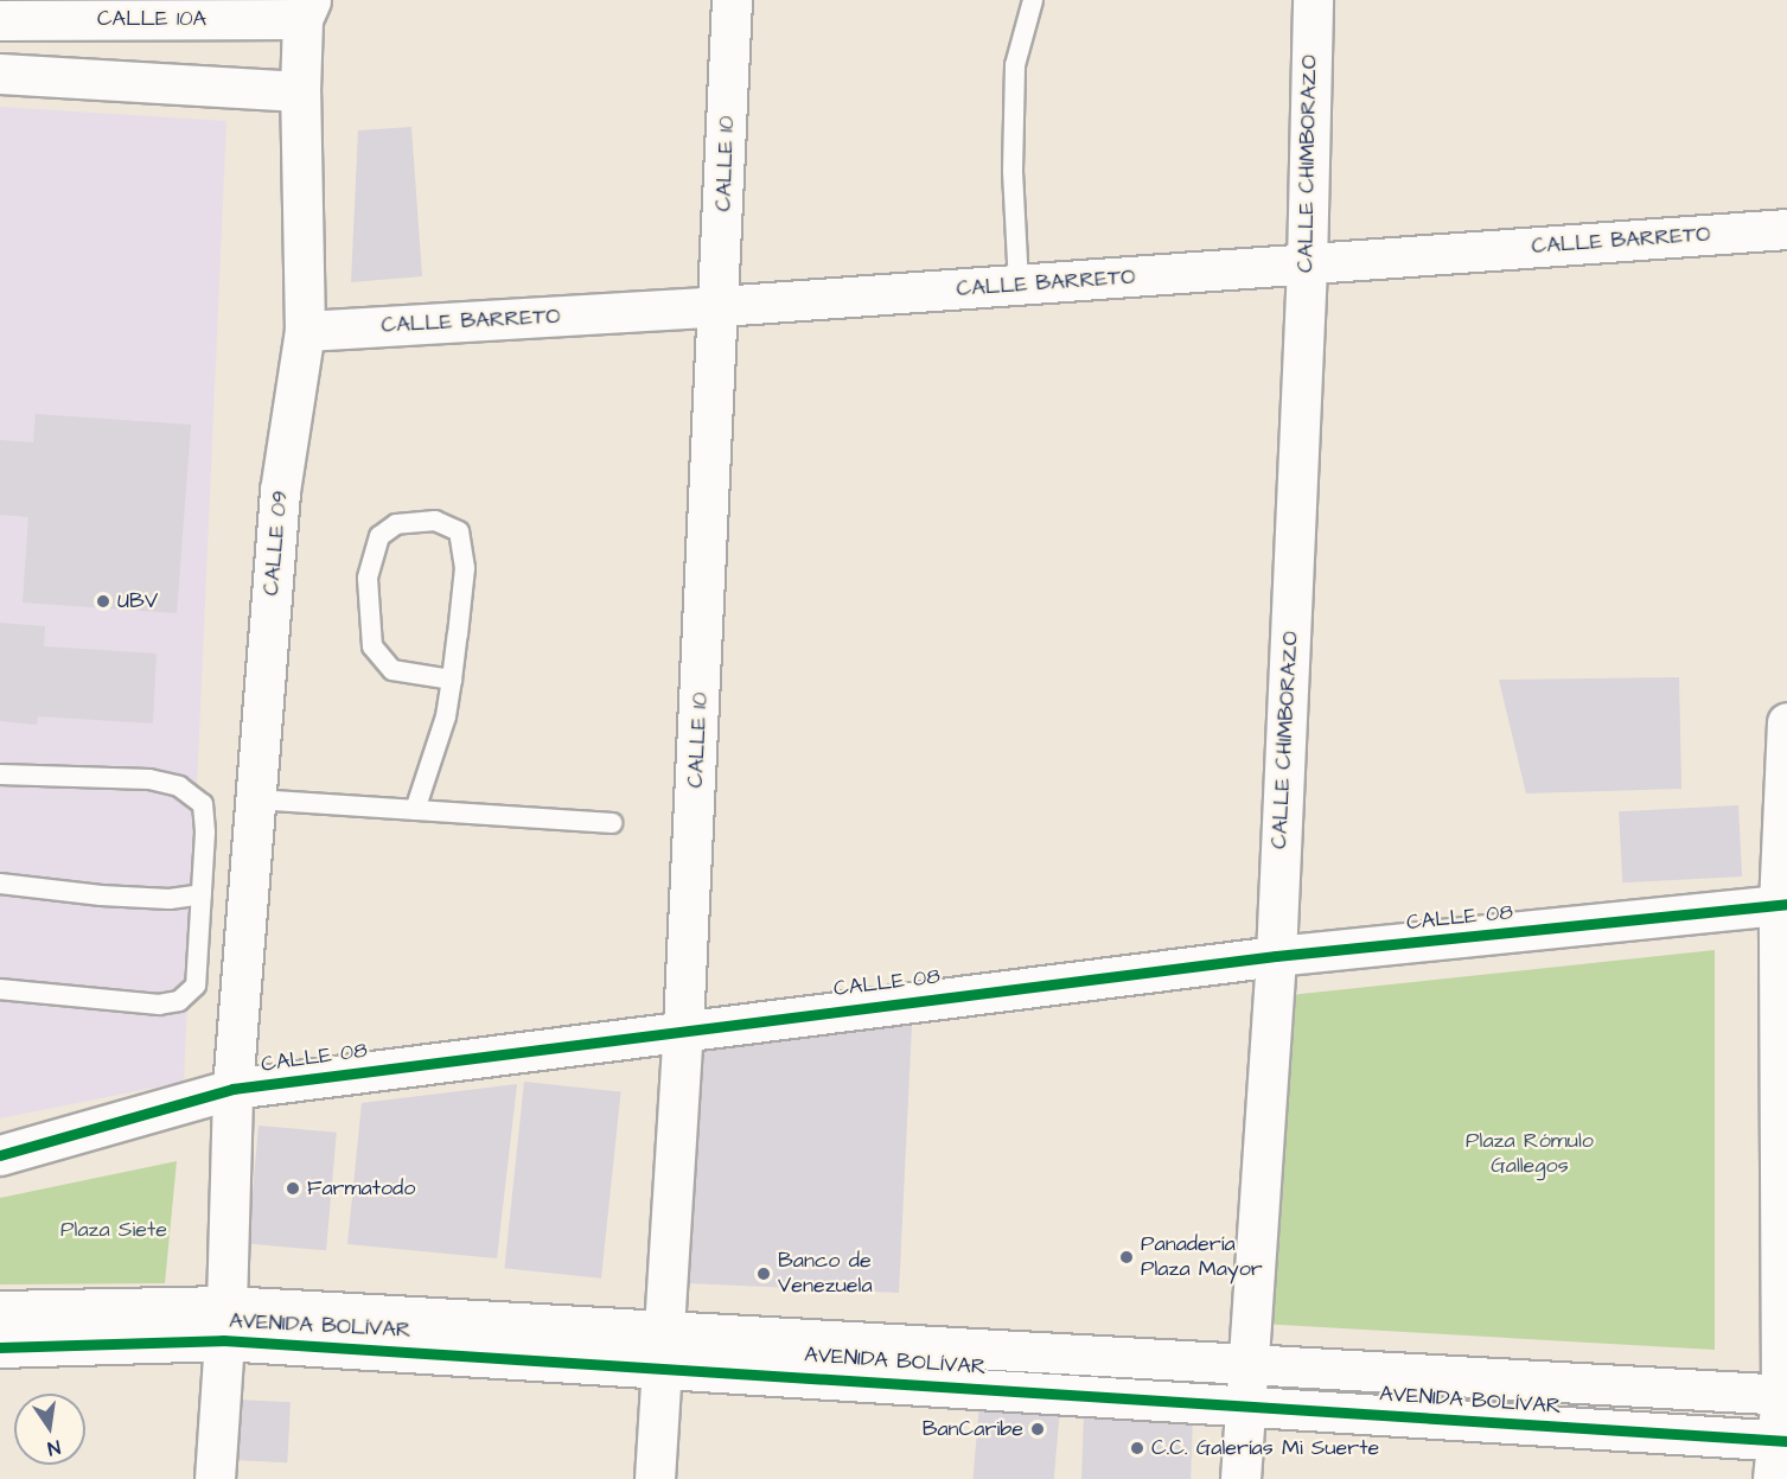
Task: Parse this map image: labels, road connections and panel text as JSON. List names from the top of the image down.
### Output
{
  "streets": {
    "street": [
      "CALLE 10A",
      "CALLE 10",
      "CALLE CHIMBORAZO",
      "CALLE BARRETO",
      "CALLE 09",
      "CALLE 08",
      "AVENIDA BOLÍVAR"
    ]
  },
  "crossings": [
    ["CALLE 10A", "CALLE 09"],
    ["CALLE 10", "CALLE BARRETO"],
    ["CALLE 10", "CALLE 08"],
    ["CALLE 10", "AVENIDA BOLÍVAR"],
    ["CALLE CHIMBORAZO", "CALLE BARRETO"],
    ["CALLE CHIMBORAZO", "CALLE 08"],
    ["CALLE CHIMBORAZO", "AVENIDA BOLÍVAR"],
    ["CALLE BARRETO", "CALLE 09"],
    ["CALLE 09", "CALLE 08"],
    ["CALLE 09", "AVENIDA BOLÍVAR"]
  ],
  "parks": ["Plaza Rómulo Gallegos", "Plaza Siete"],
  "places": [
    "UBV",
    "Farmatodo",
    "Panadería Plaza Mayor",
    "Banco de Venezuela",
    "BanCaribe",
    "C.C. Galerías Mi Suerte"
  ],
  "north": "bottom"
}
